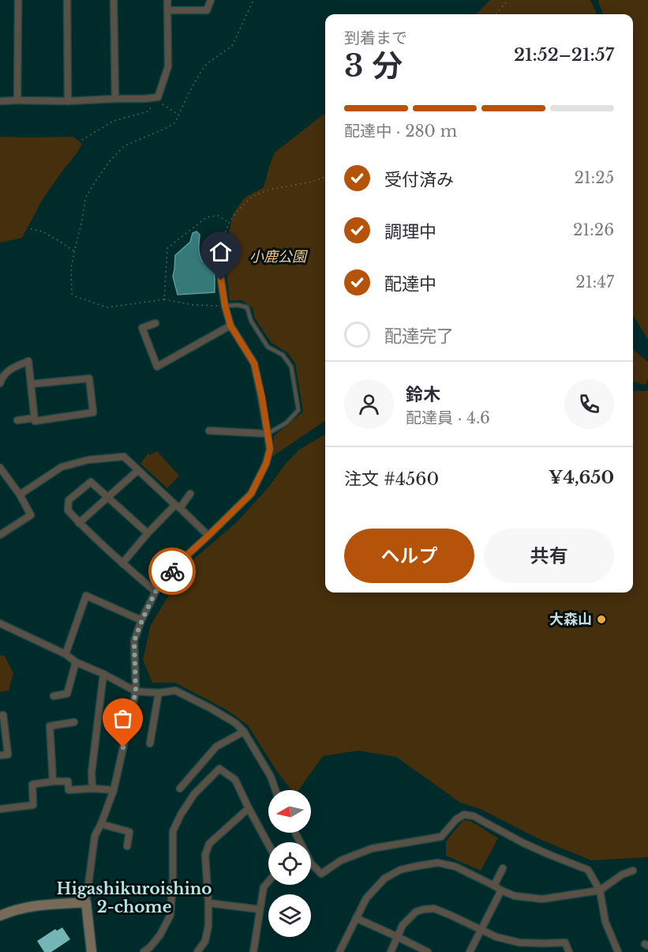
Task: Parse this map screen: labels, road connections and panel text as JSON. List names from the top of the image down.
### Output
{
  "districts": ["Higashikuroishino 2-chome"],
  "parks": ["小鹿公園"],
  "places": ["大森山"],
  "north": "left",
  "page": {
    "heading": ["3 分", "到着まで", "21:52–21:57"],
    "panel": [
      "鈴木",
      "配達員 · 4.6",
      "注文 #4560",
      "¥4,650"
    ],
    "bar": "配達中 · 280 m",
    "list": [
      ["受付済み", "21:25"],
      ["調理中", "21:26"],
      ["配達中", "21:47"],
      "配達完了"
    ],
    "buttons": ["ヘルプ", "共有"]
  }
}
